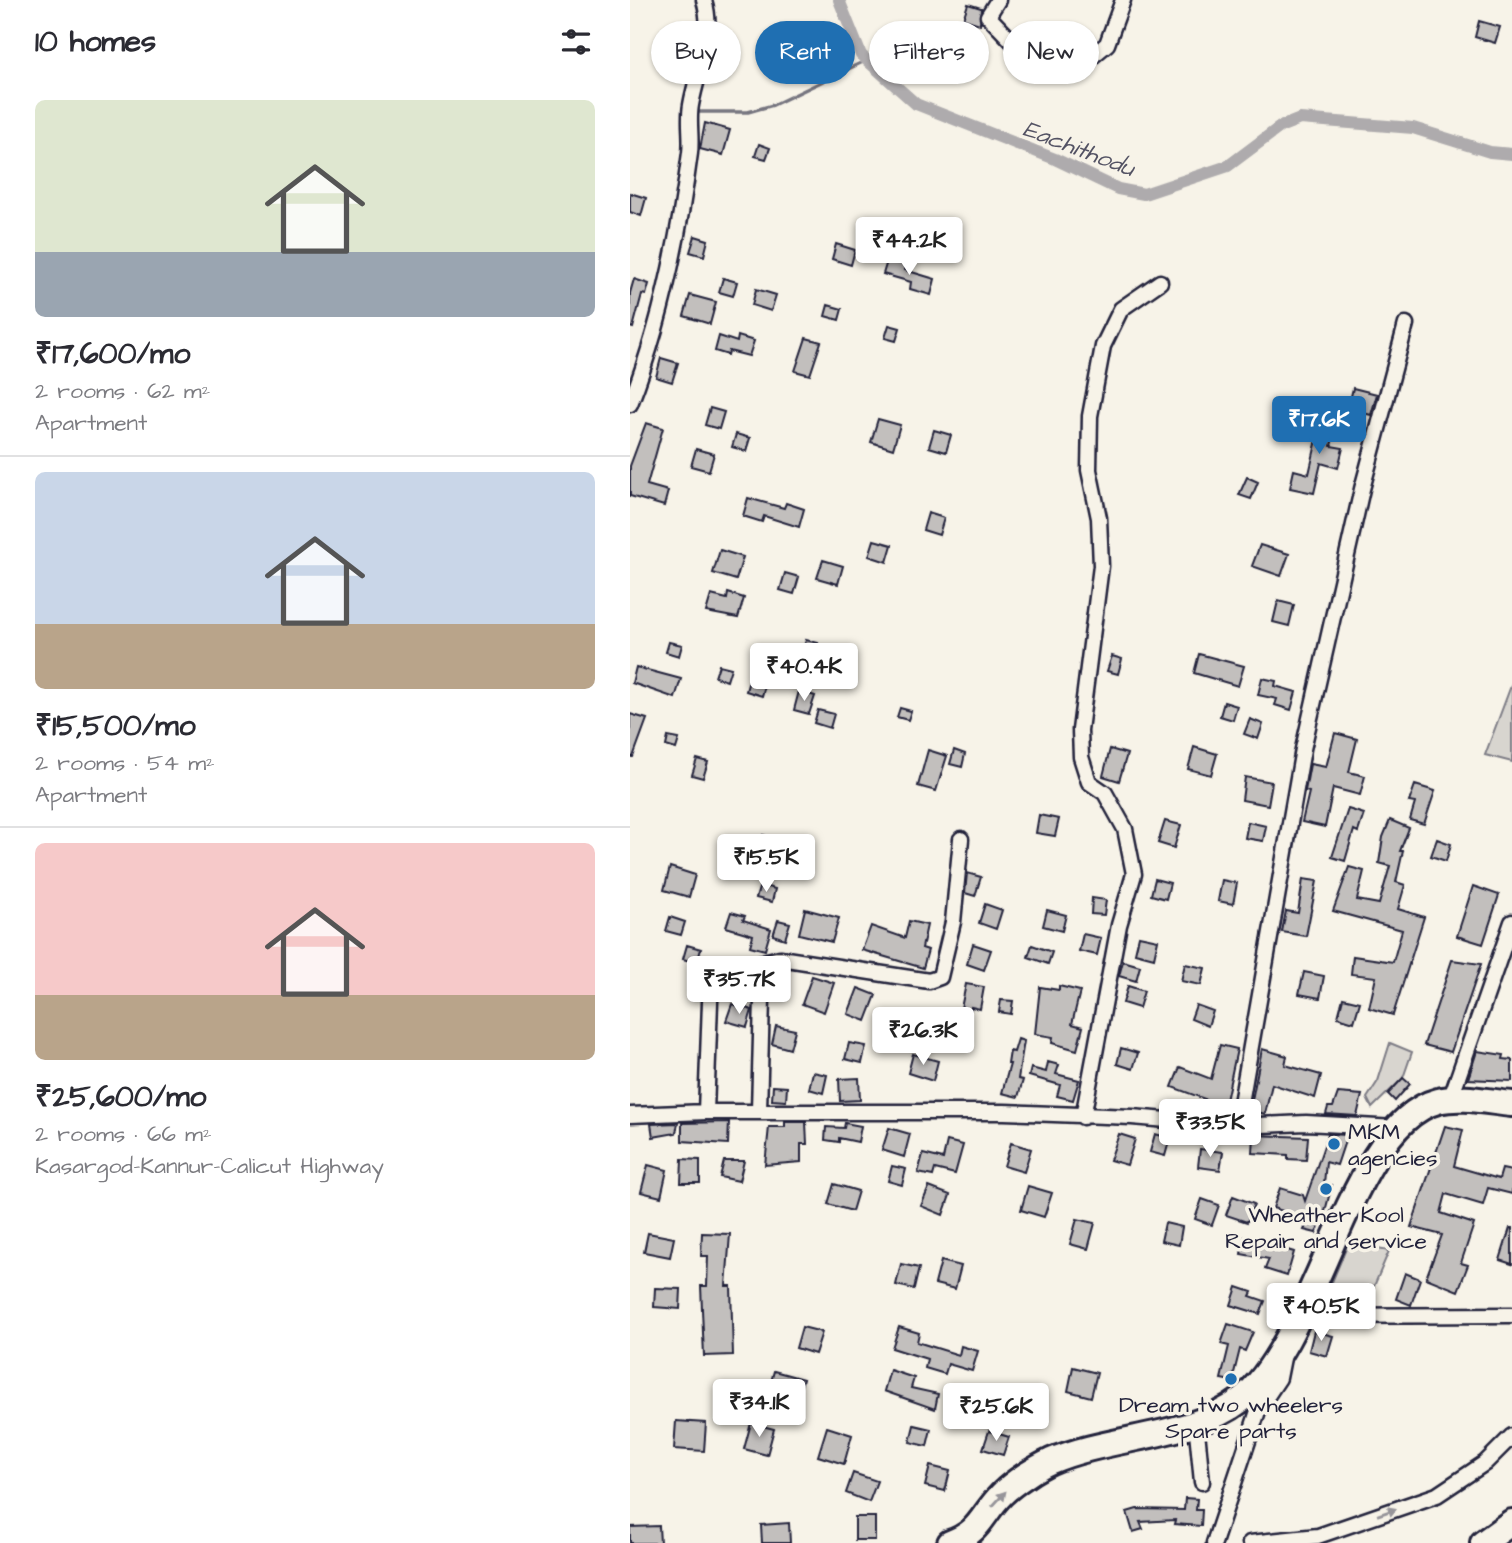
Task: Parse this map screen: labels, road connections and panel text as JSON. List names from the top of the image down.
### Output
{
  "water": ["Eachithodu"],
  "places": ["MKM agencies", "Wheather Kool Repair and service", "Dream two wheelers Spare parts"],
  "page": {
    "heading": "10 homes",
    "chip": [
      "Buy",
      "Rent",
      "Filters",
      "New"
    ],
    "list": [
      {
        "name": "₹17,600/mo",
        "note": "2 rooms · 62 m² · Apartment"
      },
      {
        "name": "₹15,500/mo",
        "note": "2 rooms · 54 m² · Apartment"
      },
      {
        "name": "₹25,600/mo",
        "note": "2 rooms · 66 m² · Kasargod-Kannur-Calicut Highway"
      }
    ],
    "price": [
      "₹44.2K",
      "₹17.6K",
      "₹40.4K",
      "₹15.5K",
      "₹35.7K",
      "₹26.3K",
      "₹33.5K",
      "₹40.5K",
      "₹34.1K",
      "₹25.6K"
    ]
  }
}
